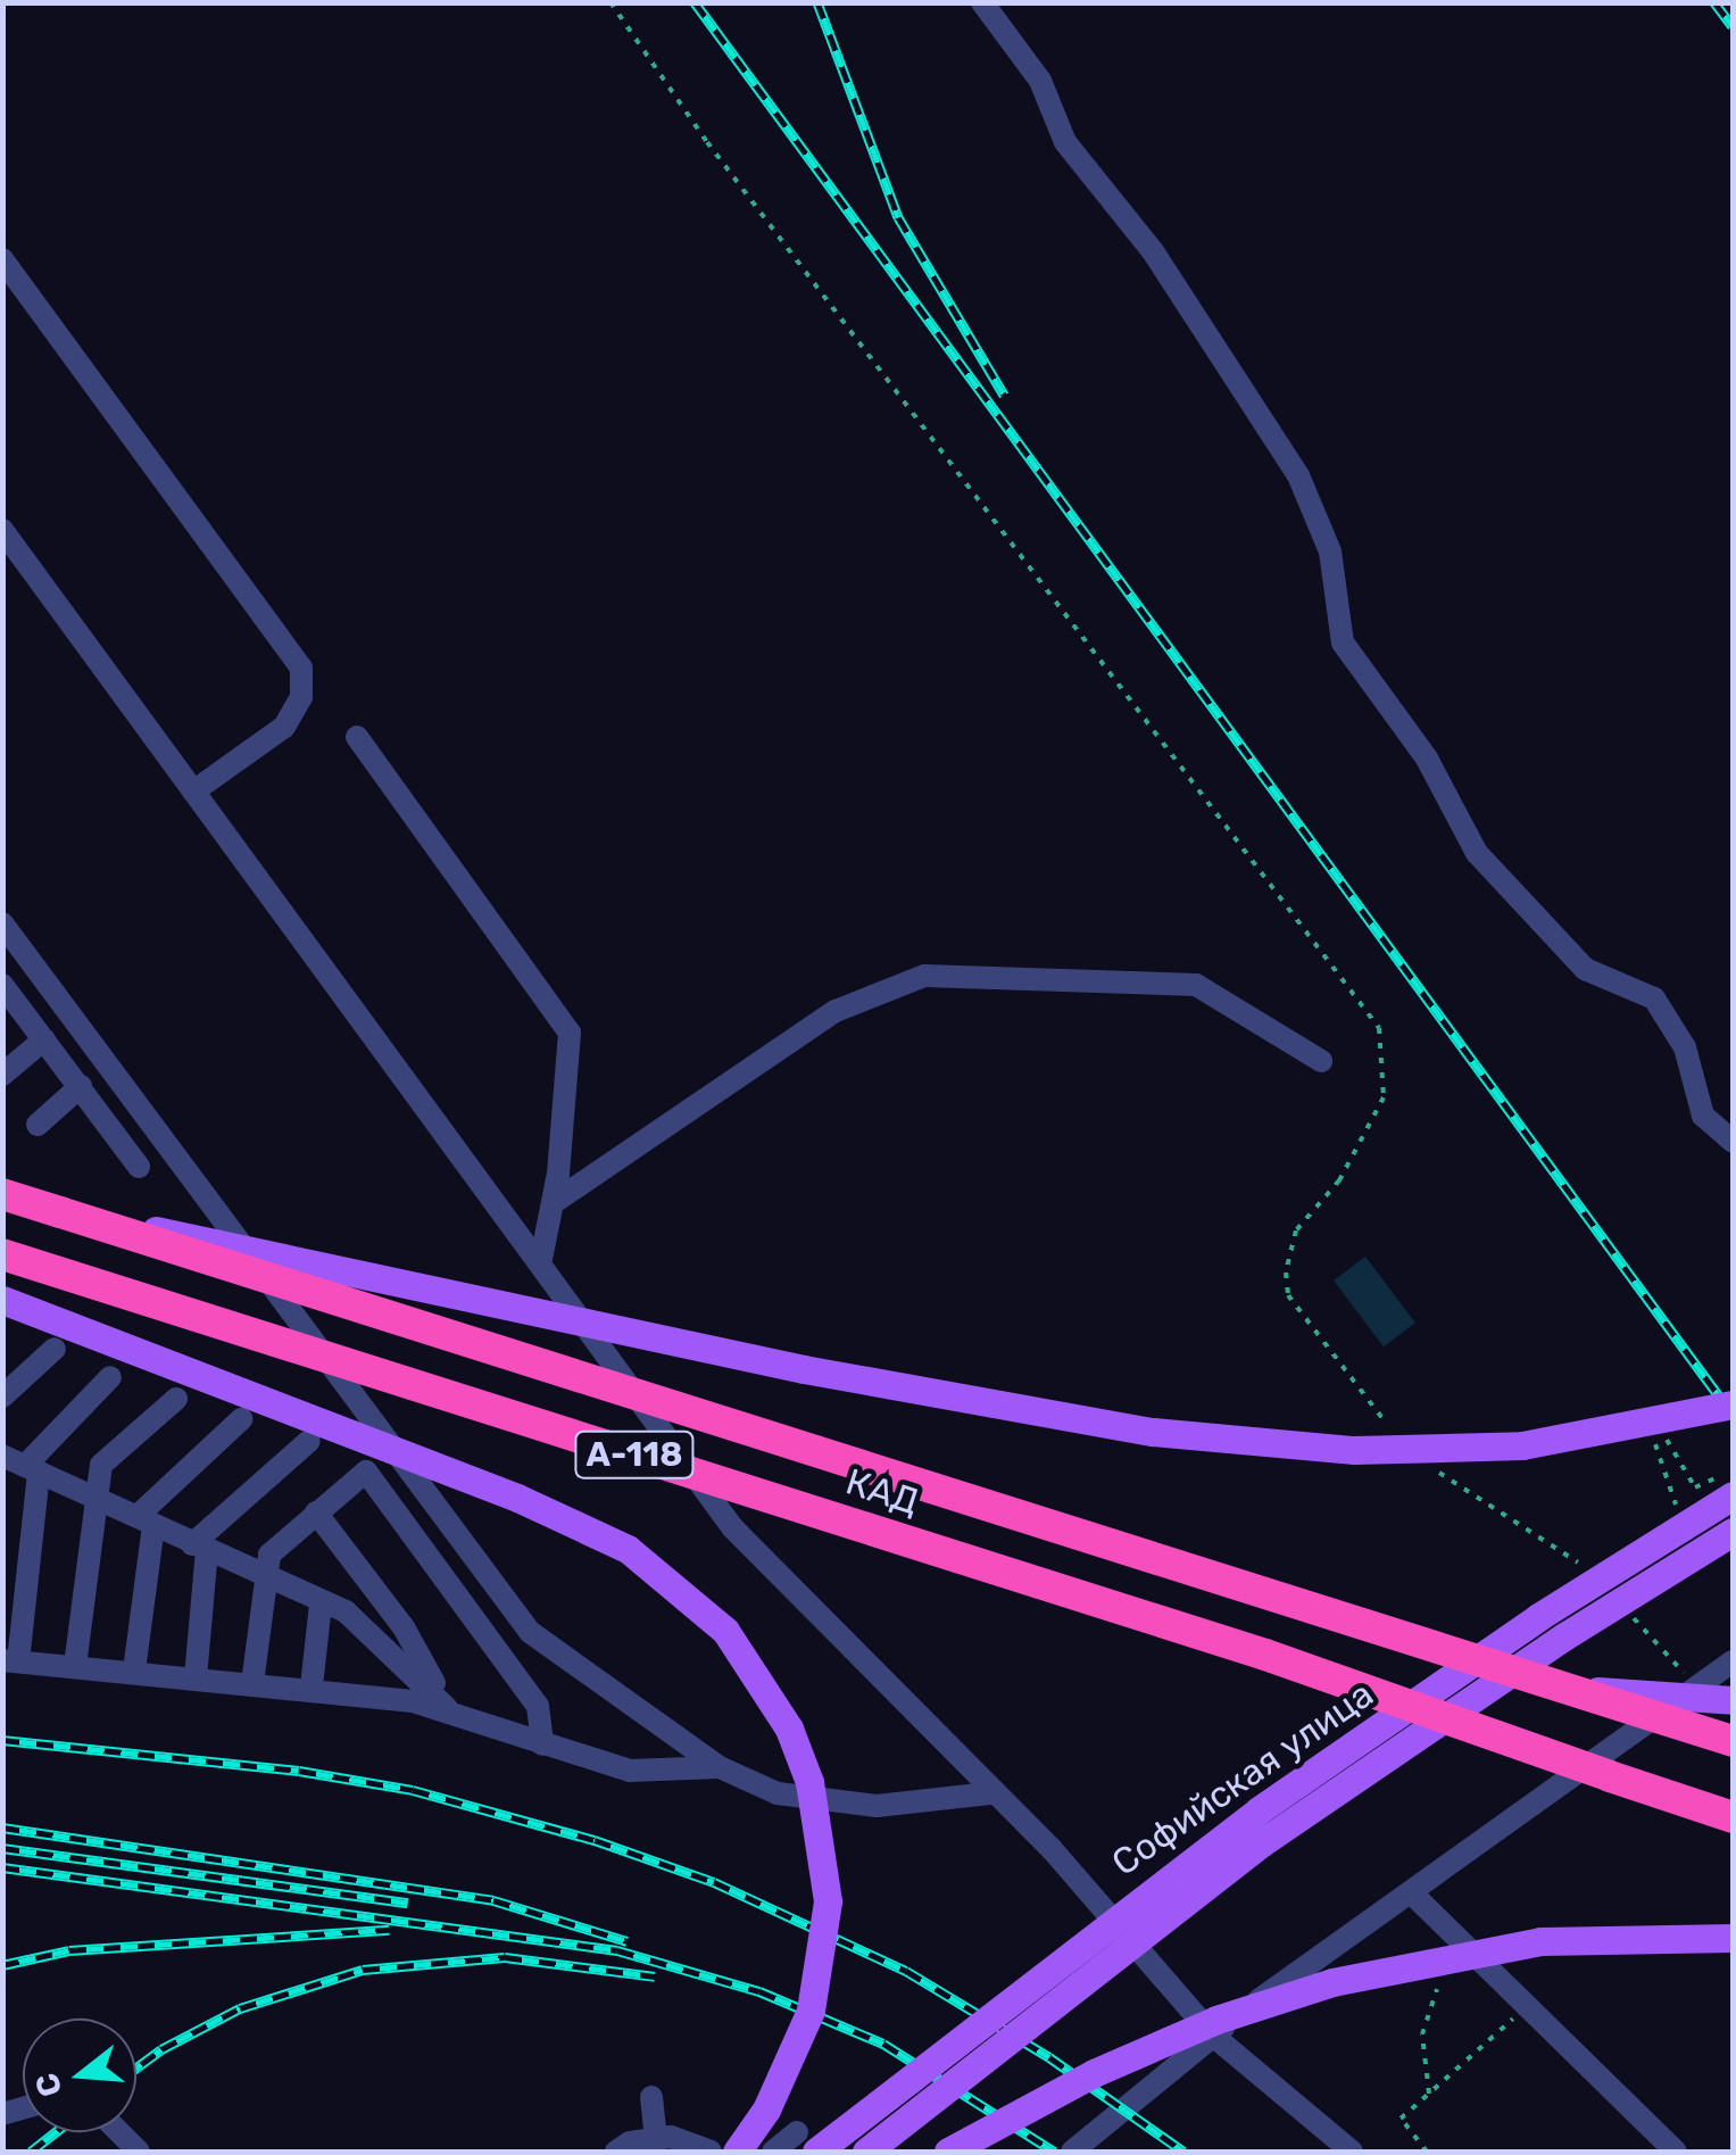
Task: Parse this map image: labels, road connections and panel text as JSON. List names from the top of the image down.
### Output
{
  "streets": {
    "highway": ["А-118", "КАД"],
    "main road": ["Софийская улица"]
  },
  "north": "left"
}
